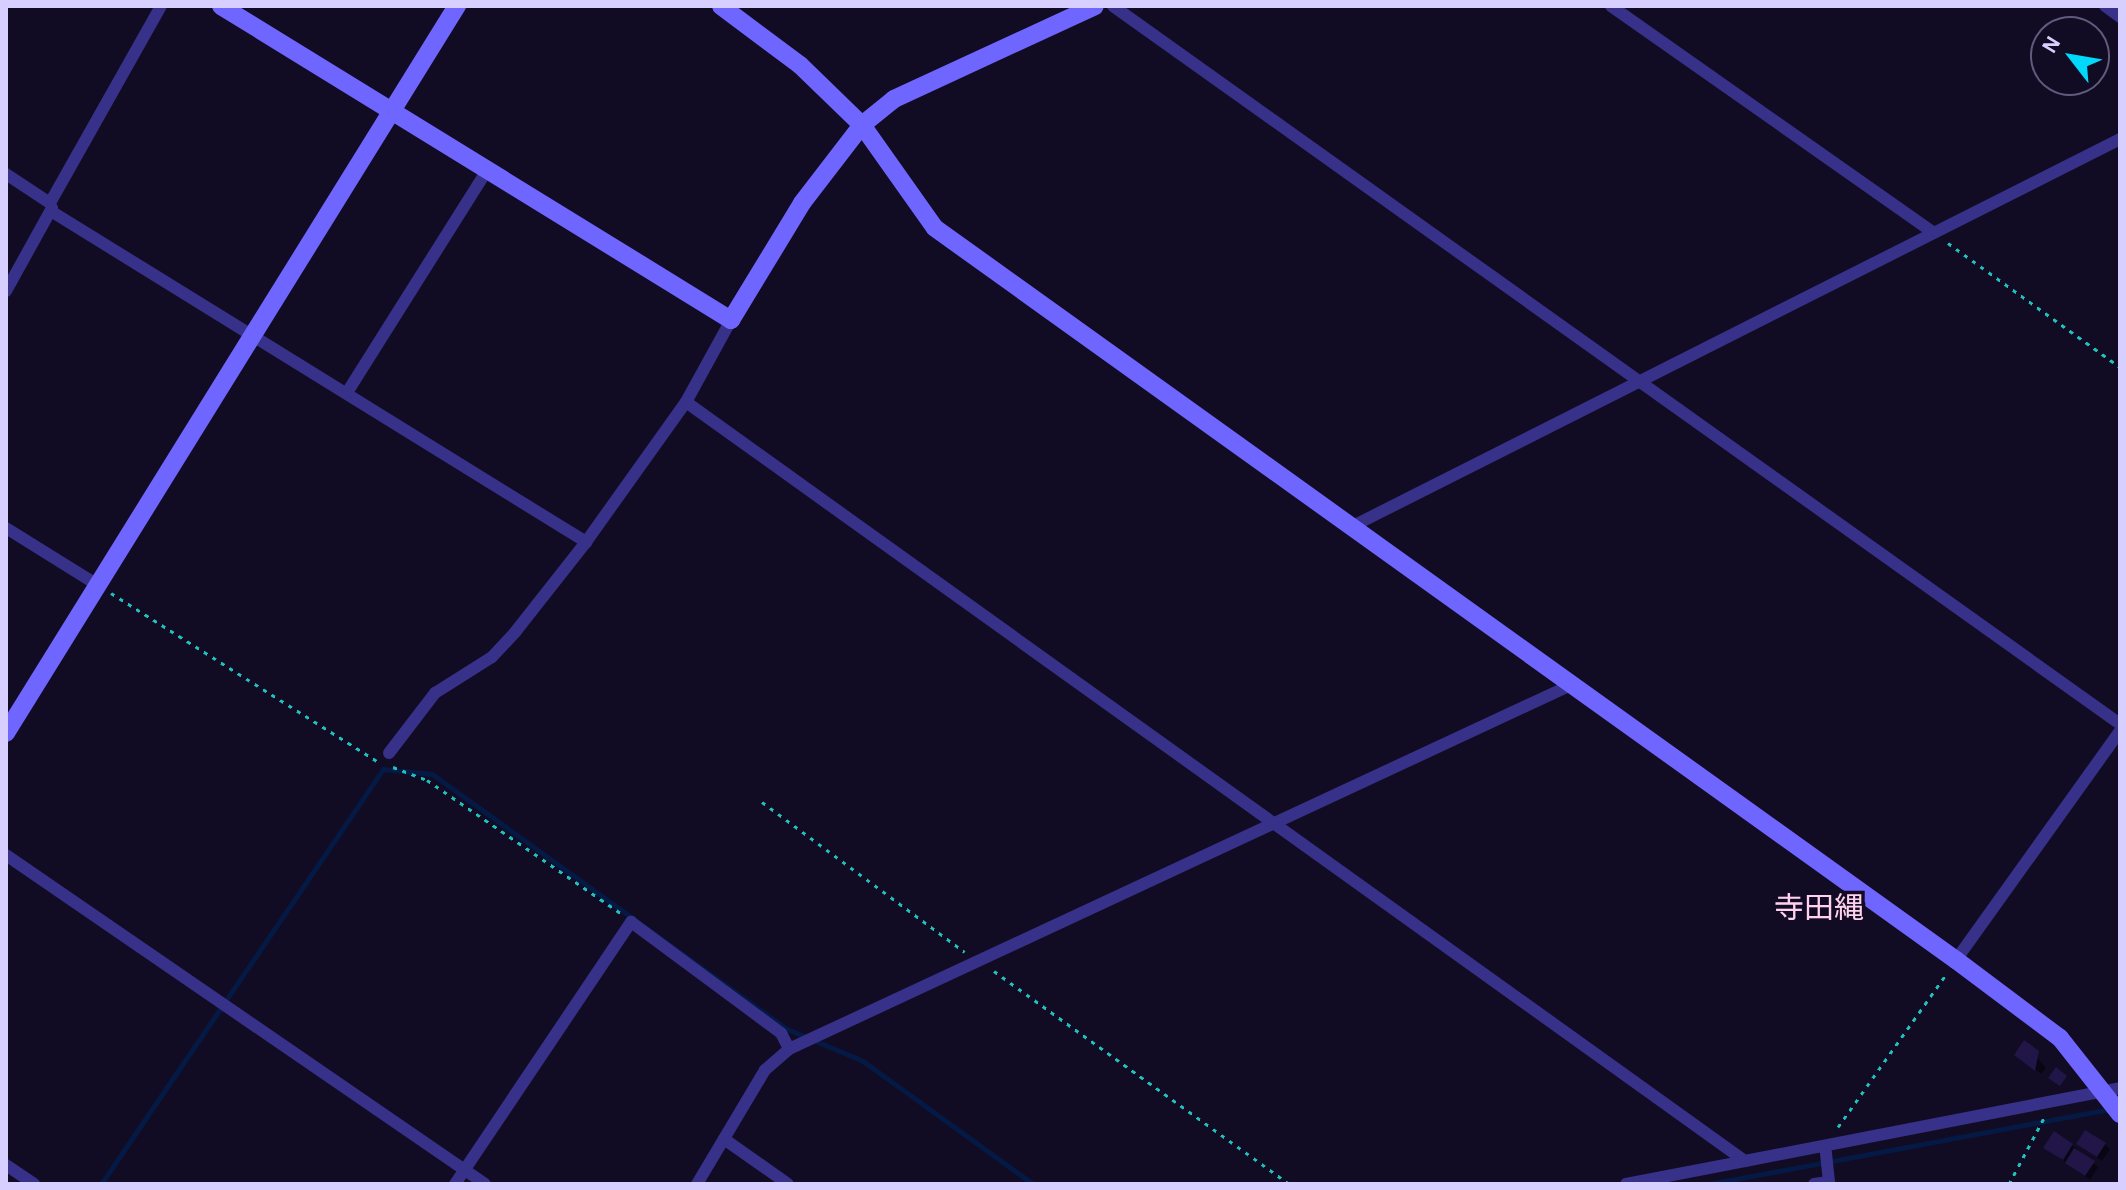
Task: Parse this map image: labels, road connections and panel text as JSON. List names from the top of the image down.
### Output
{
  "districts": ["寺田縄"],
  "north": "top left"
}
